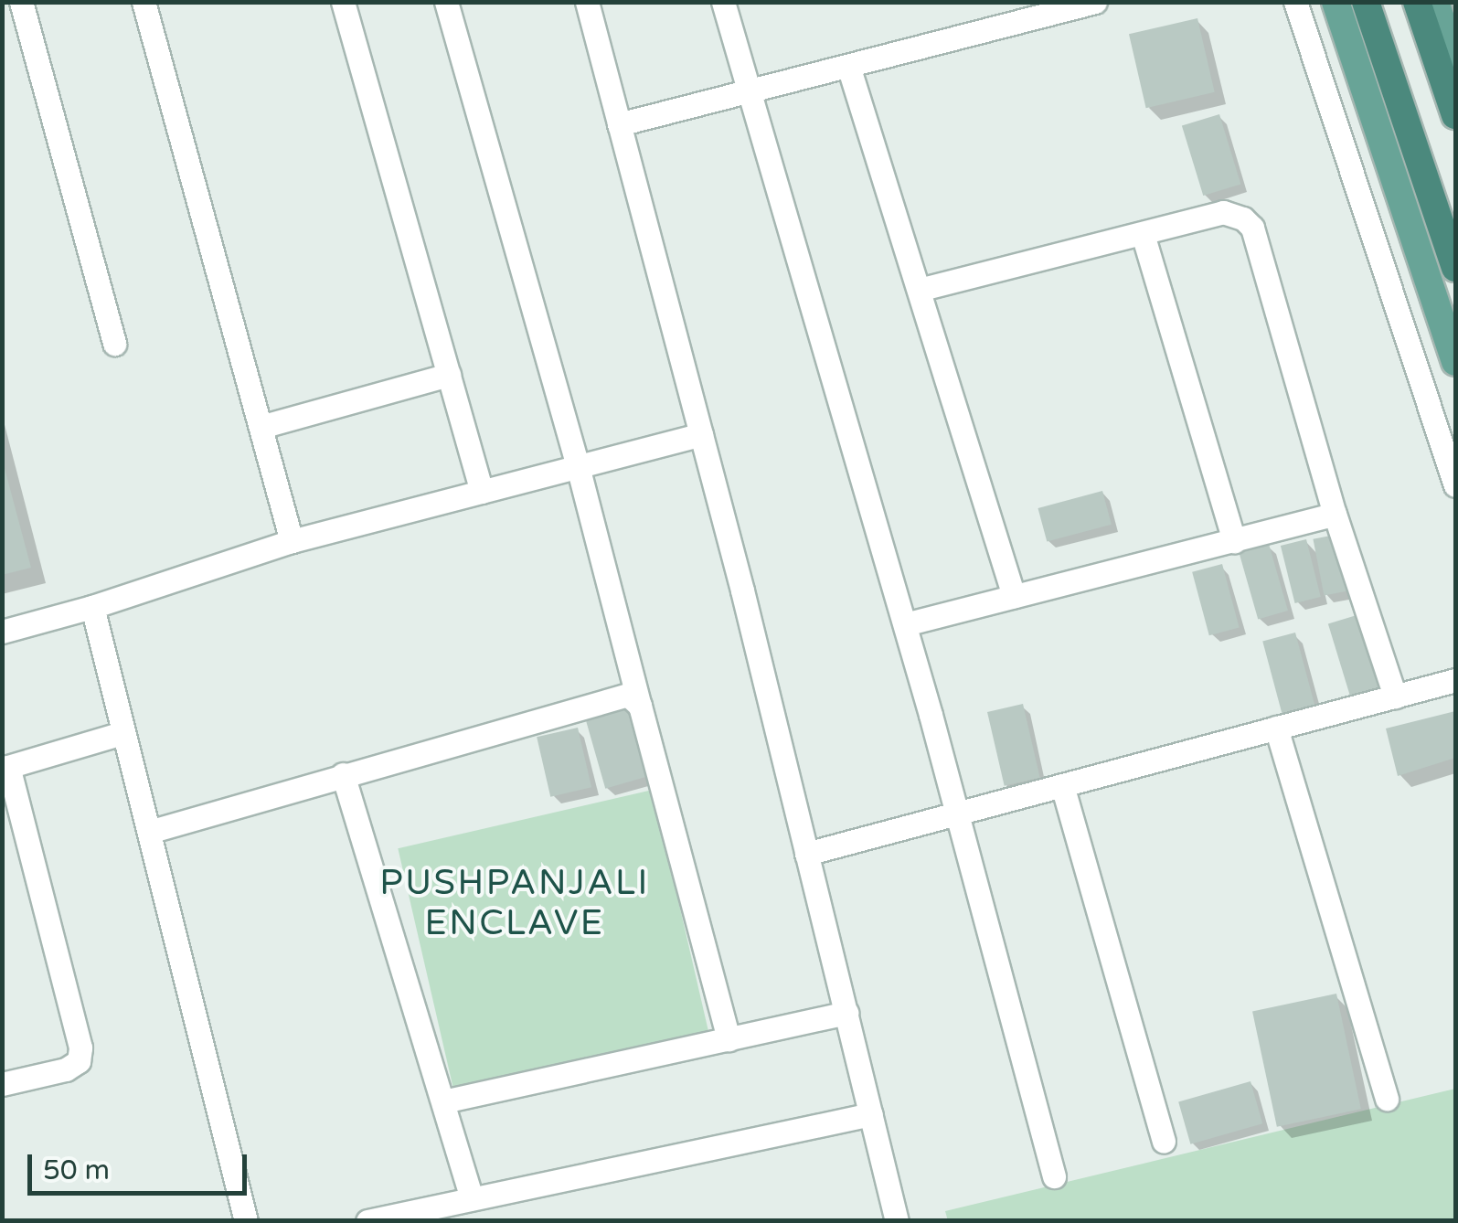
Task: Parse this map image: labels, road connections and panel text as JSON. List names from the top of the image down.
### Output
{
  "districts": ["PUSHPANJALI ENCLAVE"],
  "scale_bar": "50 m"
}
